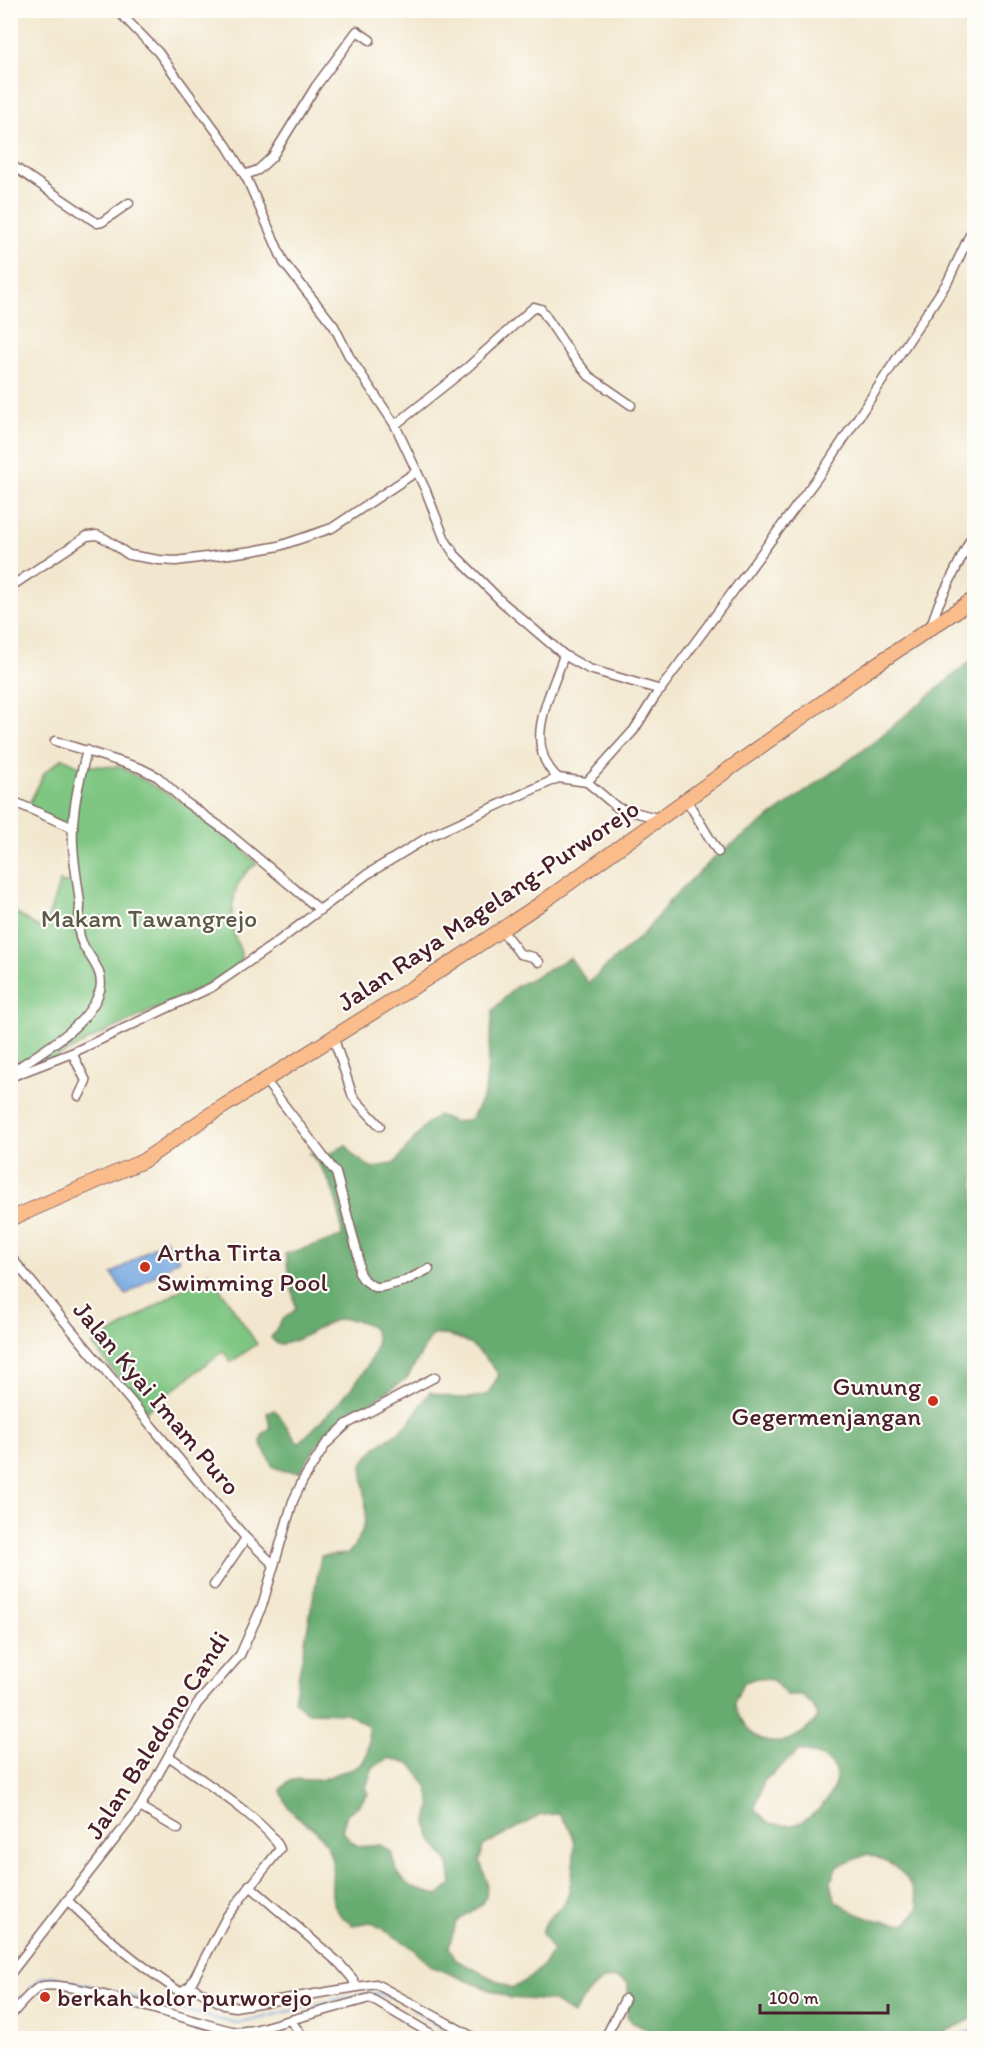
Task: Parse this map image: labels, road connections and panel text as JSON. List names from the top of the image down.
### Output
{
  "streets": {
    "main road": ["Jalan Raya Magelang-Purworejo"],
    "street": ["Jalan Kyai Imam Puro", "Jalan Baledono Candi"]
  },
  "crossings": [
    ["Jalan Kyai Imam Puro", "Jalan Baledono Candi"]
  ],
  "parks": ["Makam Tawangrejo"],
  "places": ["Artha Tirta Swimming Pool", "Gunung Gegermenjangan", "berkah kolor purworejo"],
  "scale_bar": "100 m"
}
